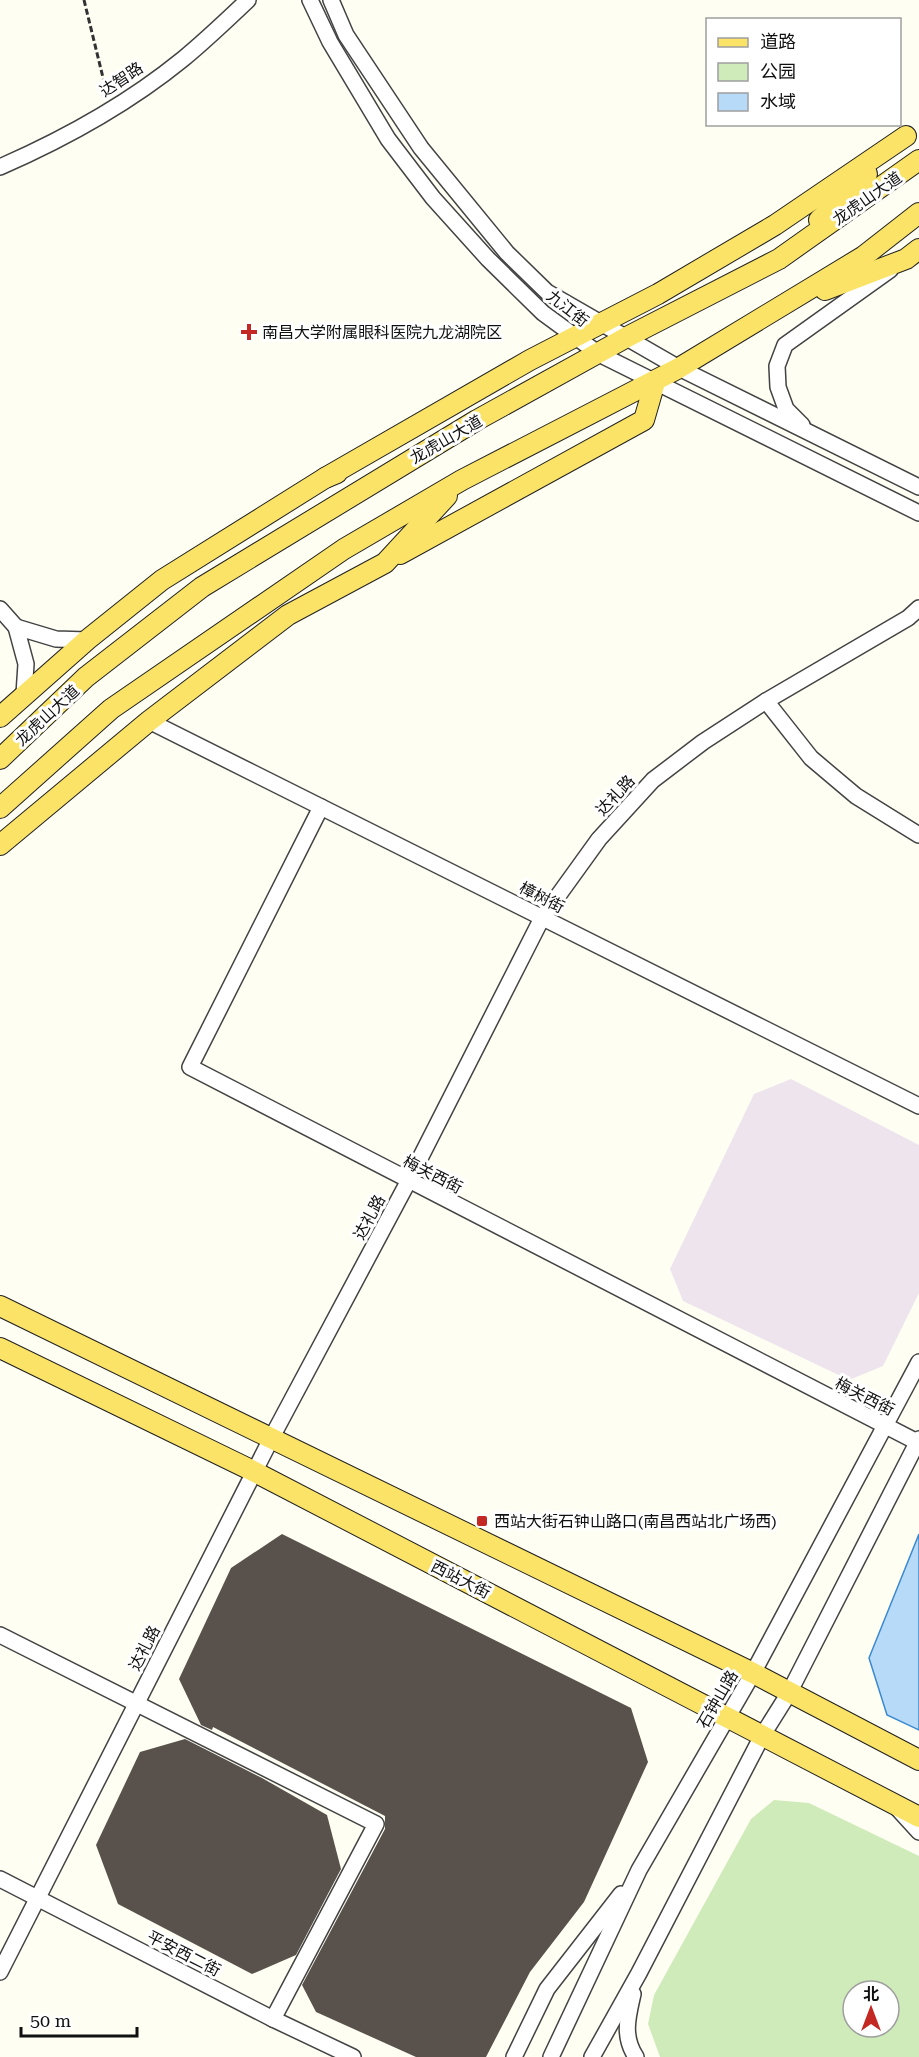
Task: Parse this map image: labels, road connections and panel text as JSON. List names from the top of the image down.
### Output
{
  "streets": {
    "main road": ["龙虎山大道", "西站大街"],
    "street": [
      "达智路",
      "九江街",
      "达礼路",
      "樟树街",
      "梅关西街",
      "石钟山路",
      "平安西二街"
    ]
  },
  "crossings": [
    ["龙虎山大道", "九江街"],
    ["达礼路", "樟树街"],
    ["达礼路", "梅关西街"],
    ["达礼路", "西站大街"],
    ["达礼路", "平安西二街"],
    ["樟树街", "梅关西街"],
    ["梅关西街", "石钟山路"],
    ["西站大街", "石钟山路"]
  ],
  "places": {
    "health": ["南昌大学附属眼科医院九龙湖院区"],
    "transit": ["西站大街石钟山路口(南昌西站北广场西)"]
  },
  "legend": ["道路", "公园", "水域"],
  "scale_bar": "50 m",
  "north": "top"
}
